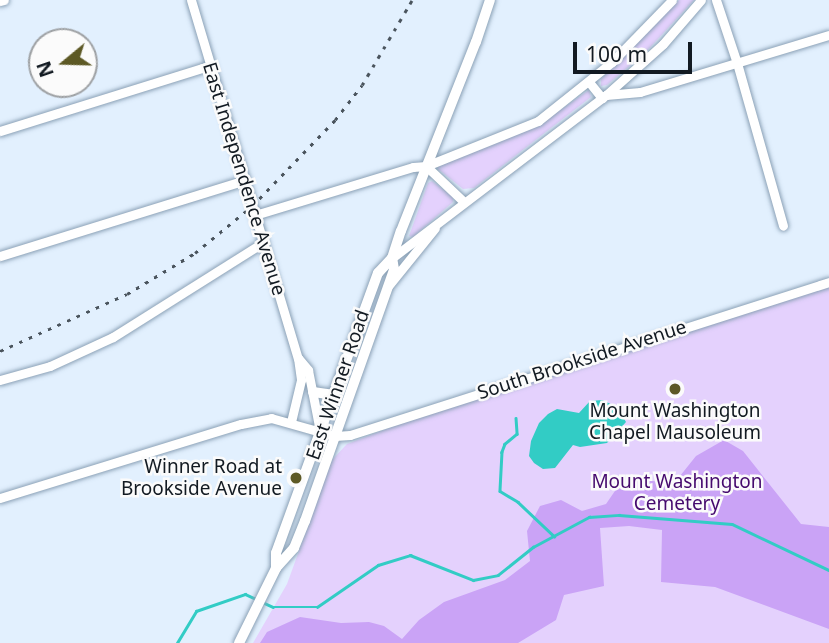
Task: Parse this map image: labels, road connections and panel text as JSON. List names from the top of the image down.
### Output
{
  "streets": {
    "main road": ["East Winner Road"],
    "street": ["East Independence Avenue", "South Brookside Avenue"]
  },
  "crossings": [
    ["East Independence Avenue", "East Winner Road"],
    ["South Brookside Avenue", "East Winner Road"]
  ],
  "parks": ["Mount Washington Cemetery"],
  "places": ["Mount Washington Chapel Mausoleum", "Winner Road at Brookside Avenue"],
  "scale_bar": "100 m",
  "north": "left"
}
